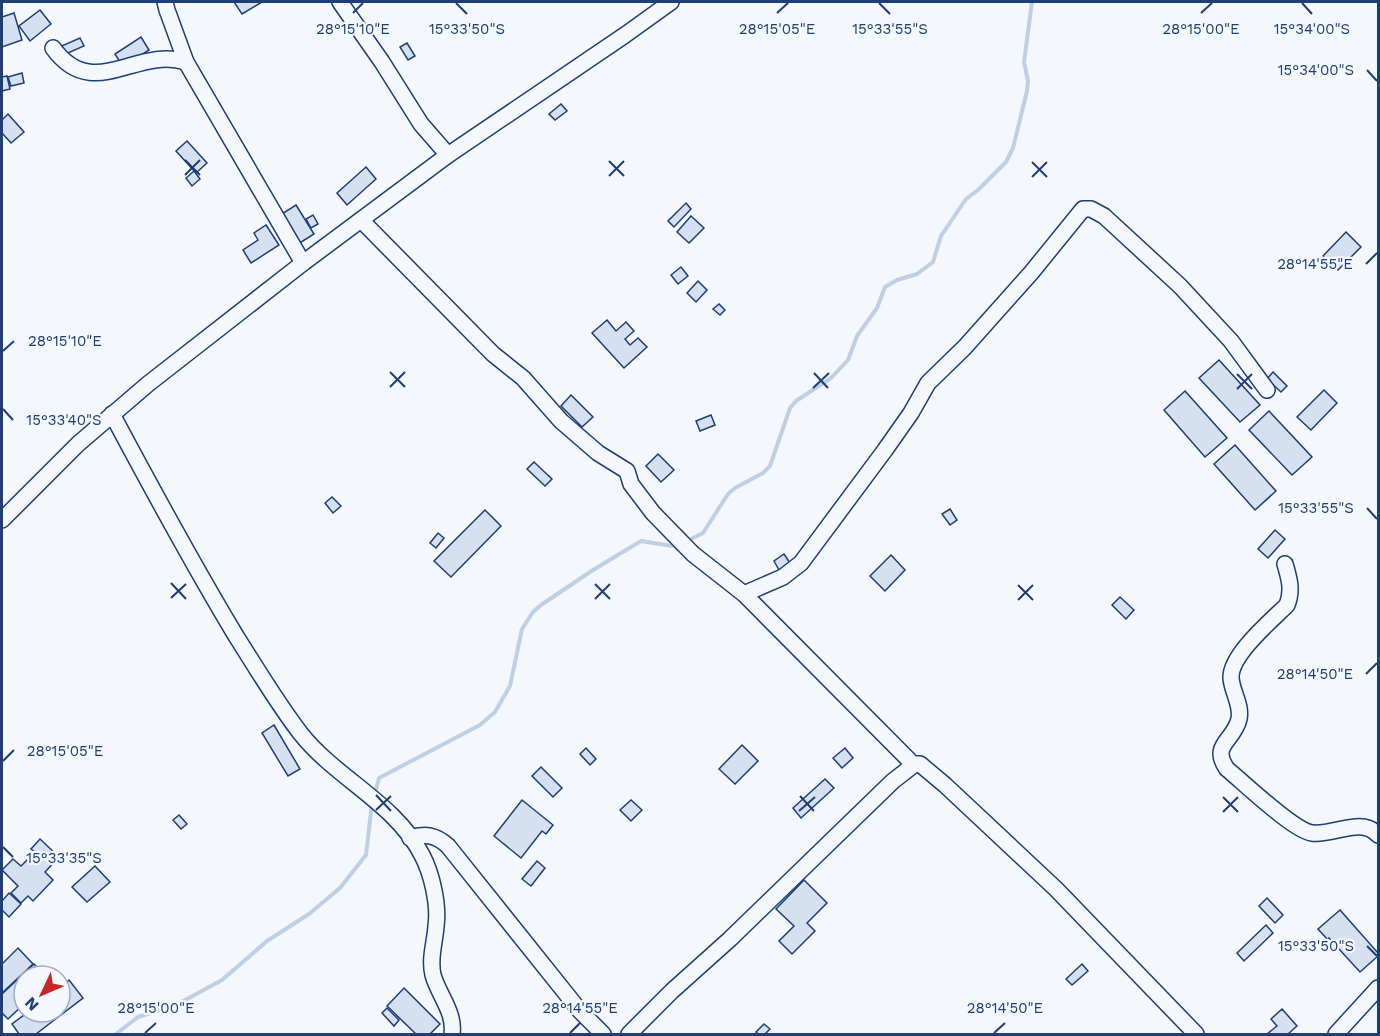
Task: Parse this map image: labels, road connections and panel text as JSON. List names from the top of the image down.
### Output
{
  "north": "bottom left",
  "coordinates": [
    "28°15'10\"E",
    "28°15'05\"E",
    "28°15'00\"E",
    "15°33'50\"S",
    "15°33'55\"S",
    "15°34'00\"S",
    "28°14'55\"E",
    "15°33'40\"S",
    "28°14'50\"E",
    "15°33'35\"S"
  ]
}
